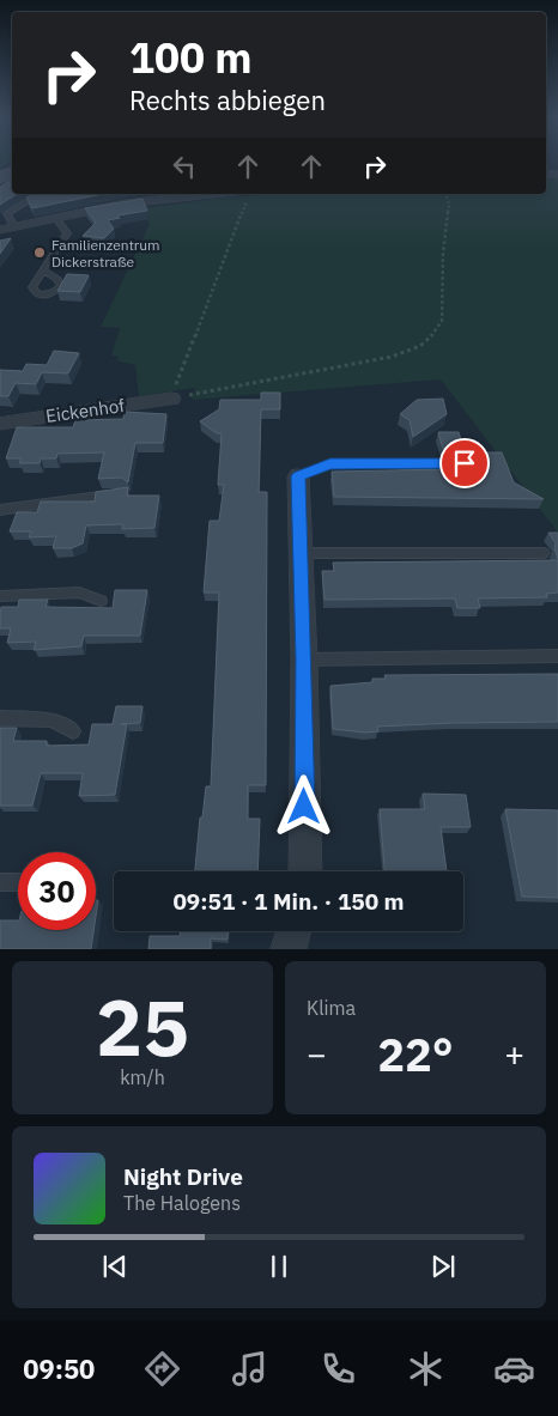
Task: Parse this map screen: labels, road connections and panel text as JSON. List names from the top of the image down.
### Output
{
  "streets": {
    "street": ["Eickenhof"]
  },
  "places": ["Familienzentrum Dickerstraße"],
  "page": {
    "turn": ["100 m", "Rechts abbiegen"],
    "limit": "30",
    "trip": "09:51 · 1 Min. · 150 m",
    "tile": [
      ["25", "km/h"],
      "Klima"
    ],
    "heat": ["−", "22°", "+"],
    "song": ["Night Drive", "The Halogens"],
    "tabs": "09:50"
  }
}
